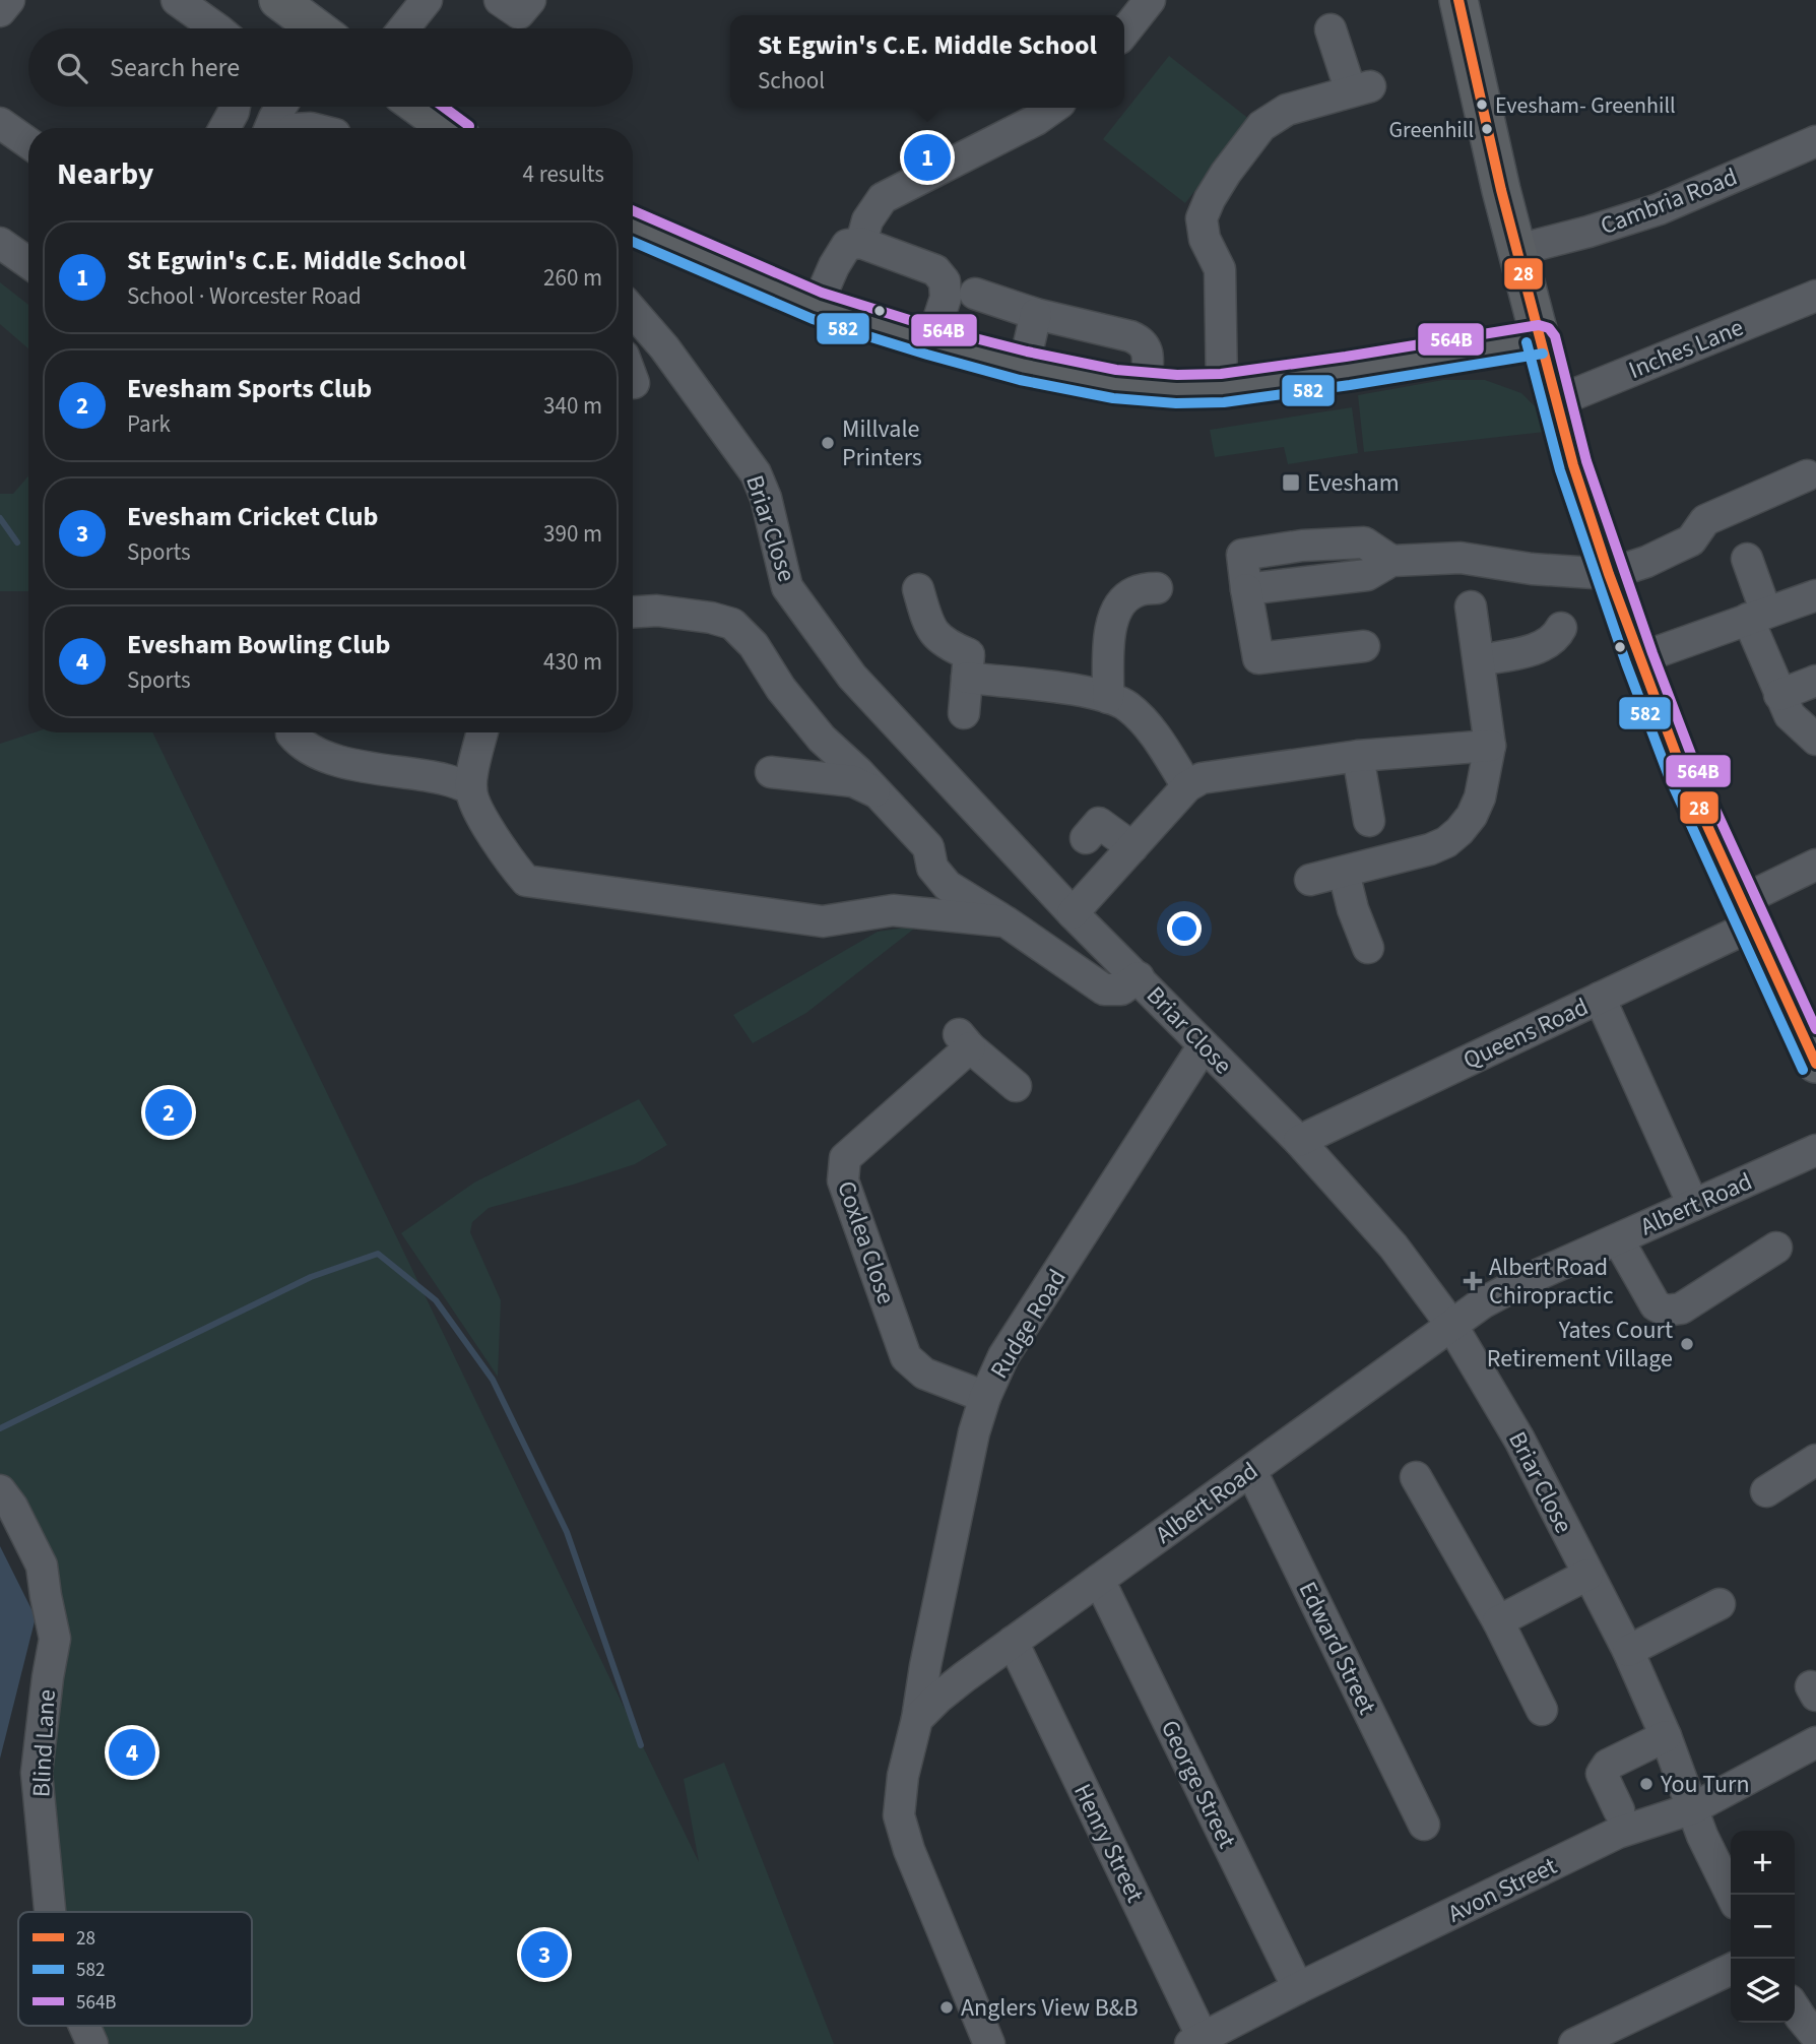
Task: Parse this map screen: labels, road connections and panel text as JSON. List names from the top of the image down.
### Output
{
  "streets": {
    "street": [
      "Cambria Road",
      "Inches Lane",
      "Briar Close",
      "Queens Road",
      "Albert Road",
      "Coxlea Close",
      "Rudge Road",
      "Edward Street",
      "Blind Lane",
      "George Street",
      "Henry Street",
      "Avon Street"
    ]
  },
  "crossings": [
    ["Briar Close", "Queens Road"],
    ["Briar Close", "Albert Road"],
    ["Briar Close", "Rudge Road"],
    ["Briar Close", "Avon Street"],
    ["Albert Road", "Rudge Road"],
    ["Albert Road", "Edward Street"],
    ["Albert Road", "George Street"],
    ["Albert Road", "Henry Street"],
    ["Coxlea Close", "Rudge Road"],
    ["George Street", "Avon Street"],
    ["Henry Street", "Avon Street"]
  ],
  "places": {
    "other": [
      "Evesham- Greenhill",
      "Greenhill",
      "Millvale Printers",
      "Yates Court Retirement Village",
      "You Turn",
      "Anglers View B&B"
    ],
    "transit": ["Evesham"],
    "health": ["Albert Road Chiropractic"]
  },
  "lines": ["transit line 28", "transit line 564B", "transit line 582"],
  "legend": ["28", "582", "564B"],
  "page": {
    "popup": ["St Egwin's C.E. Middle School", "School"],
    "search": "Search here",
    "heading": ["Nearby", "4 results"],
    "pins": [
      "1",
      "2",
      "4",
      "3"
    ],
    "list": [
      {
        "mark": "1",
        "name": "St Egwin's C.E. Middle School",
        "note": "School · Worcester Road",
        "value": "260 m"
      },
      {
        "mark": "2",
        "name": "Evesham Sports Club",
        "note": "Park",
        "value": "340 m"
      },
      {
        "mark": "3",
        "name": "Evesham Cricket Club",
        "note": "Sports",
        "value": "390 m"
      },
      {
        "mark": "4",
        "name": "Evesham Bowling Club",
        "note": "Sports",
        "value": "430 m"
      }
    ],
    "map_buttons": ["+", "−"]
  }
}
